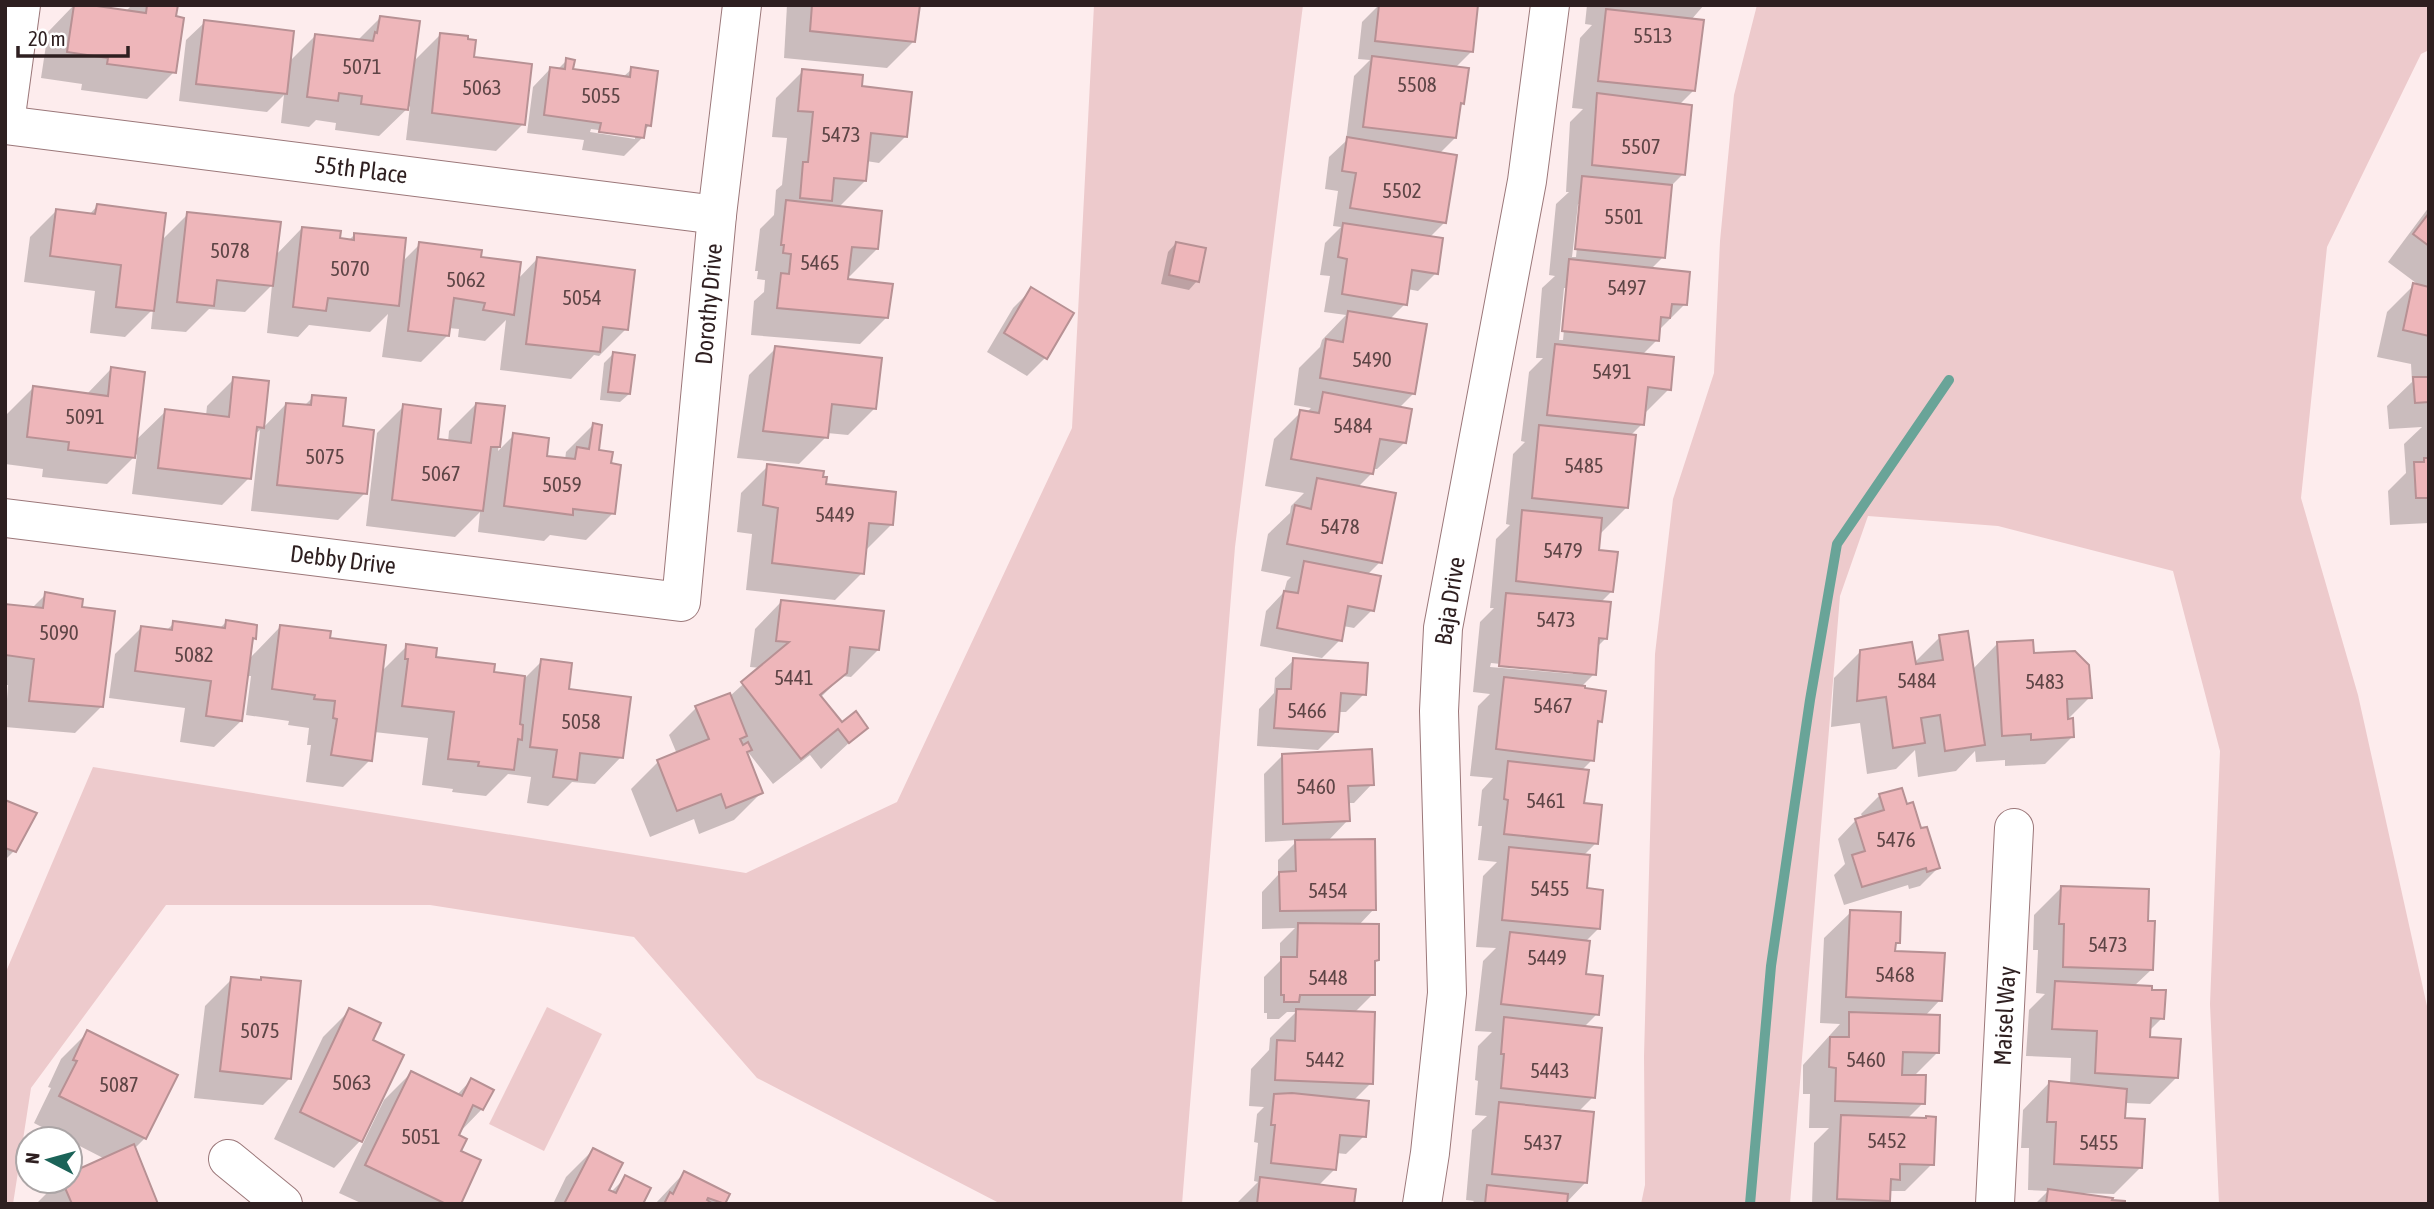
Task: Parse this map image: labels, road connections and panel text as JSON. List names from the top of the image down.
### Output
{
  "streets": {
    "street": [
      "55th Place",
      "Dorothy Drive",
      "Debby Drive",
      "Baja Drive",
      "Maisel Way"
    ]
  },
  "crossings": [
    ["55th Place", "Dorothy Drive"],
    ["Dorothy Drive", "Debby Drive"]
  ],
  "house_numbers": [
    "5513",
    "5071",
    "5508",
    "5063",
    "5055",
    "5473",
    "5507",
    "5502",
    "5501",
    "5078",
    "5465",
    "5070",
    "5062",
    "5497",
    "5054",
    "5490",
    "5491",
    "5091",
    "5484",
    "5075",
    "5485",
    "5067",
    "5059",
    "5449",
    "5478",
    "5479",
    "5473",
    "5090",
    "5082",
    "5441",
    "5484",
    "5483",
    "5467",
    "5466",
    "5058",
    "5460",
    "5461",
    "5476",
    "5455",
    "5454",
    "5473",
    "5449",
    "5468",
    "5448",
    "5075",
    "5442",
    "5460",
    "5443",
    "5063",
    "5087",
    "5051",
    "5452",
    "5437",
    "5455"
  ],
  "scale_bar": "20 m",
  "north": "left"
}
